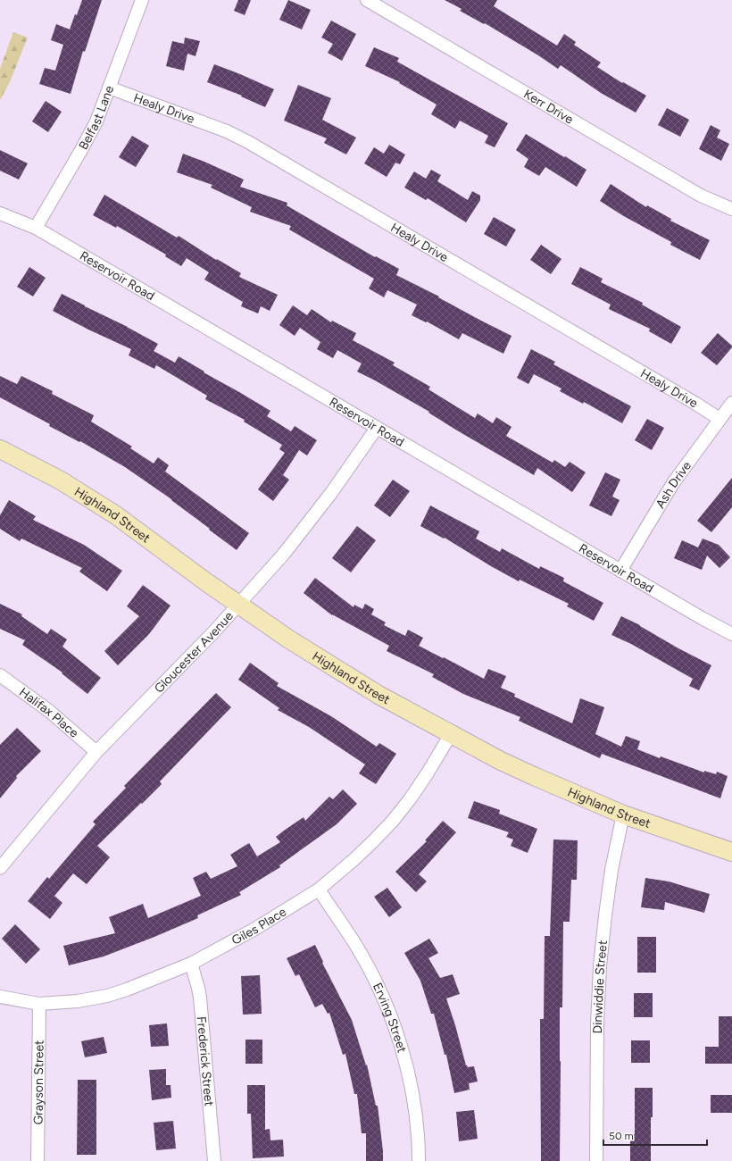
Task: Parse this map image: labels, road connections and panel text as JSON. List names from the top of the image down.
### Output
{
  "streets": {
    "street": [
      "Kerr Drive",
      "Healy Drive",
      "Belfast Lane",
      "Reservoir Road",
      "Ash Drive",
      "Highland Street",
      "Gloucester Avenue",
      "Halifax Place",
      "Giles Place",
      "Dinwiddie Street",
      "Erving Street",
      "Frederick Street",
      "Grayson Street"
    ]
  },
  "crossings": [
    ["Healy Drive", "Belfast Lane"],
    ["Healy Drive", "Ash Drive"],
    ["Belfast Lane", "Reservoir Road"],
    ["Reservoir Road", "Ash Drive"],
    ["Reservoir Road", "Gloucester Avenue"],
    ["Highland Street", "Gloucester Avenue"],
    ["Highland Street", "Giles Place"],
    ["Highland Street", "Dinwiddie Street"],
    ["Gloucester Avenue", "Halifax Place"],
    ["Giles Place", "Erving Street"],
    ["Giles Place", "Frederick Street"],
    ["Giles Place", "Grayson Street"]
  ],
  "scale_bar": "50 m"
}
